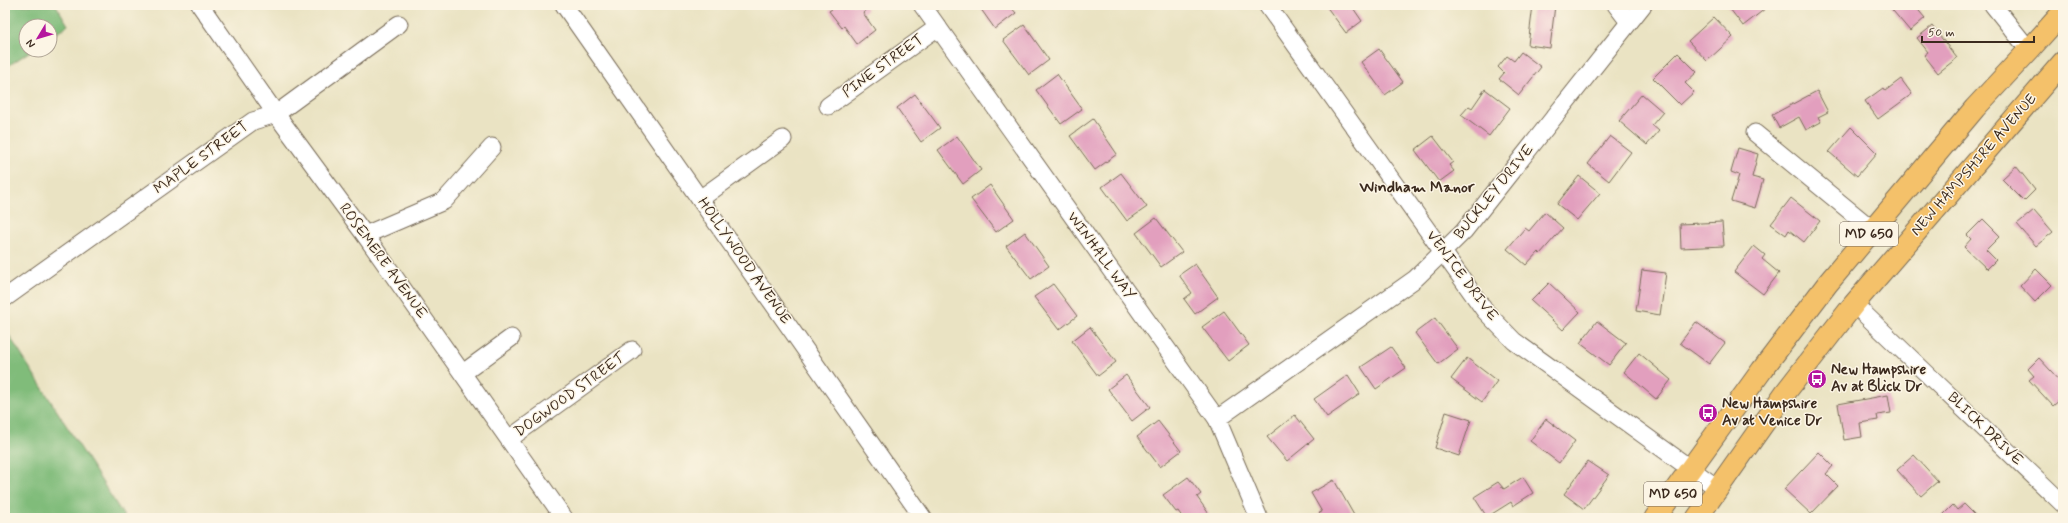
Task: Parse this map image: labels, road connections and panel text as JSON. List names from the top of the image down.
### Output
{
  "streets": {
    "main road": ["NEW HAMPSHIRE AVENUE", "MD 650"],
    "street": [
      "PINE STREET",
      "MAPLE STREET",
      "BUCKLEY DRIVE",
      "WINHALL WAY",
      "ROSEMERE AVENUE",
      "HOLLYWOOD AVENUE",
      "VENICE DRIVE",
      "DOGWOOD STREET",
      "BLICK DRIVE"
    ]
  },
  "crossings": [
    ["PINE STREET", "WINHALL WAY"],
    ["MAPLE STREET", "ROSEMERE AVENUE"],
    ["NEW HAMPSHIRE AVENUE", "VENICE DRIVE"],
    ["NEW HAMPSHIRE AVENUE", "BLICK DRIVE"],
    ["BUCKLEY DRIVE", "WINHALL WAY"],
    ["BUCKLEY DRIVE", "VENICE DRIVE"],
    ["MD 650", "VENICE DRIVE"],
    ["ROSEMERE AVENUE", "DOGWOOD STREET"]
  ],
  "districts": ["Windham Manor"],
  "places": {
    "bus stop": ["New Hampshire Av at Blick Dr", "New Hampshire Av at Venice Dr"]
  },
  "scale_bar": "50 m",
  "north": "bottom left"
}
